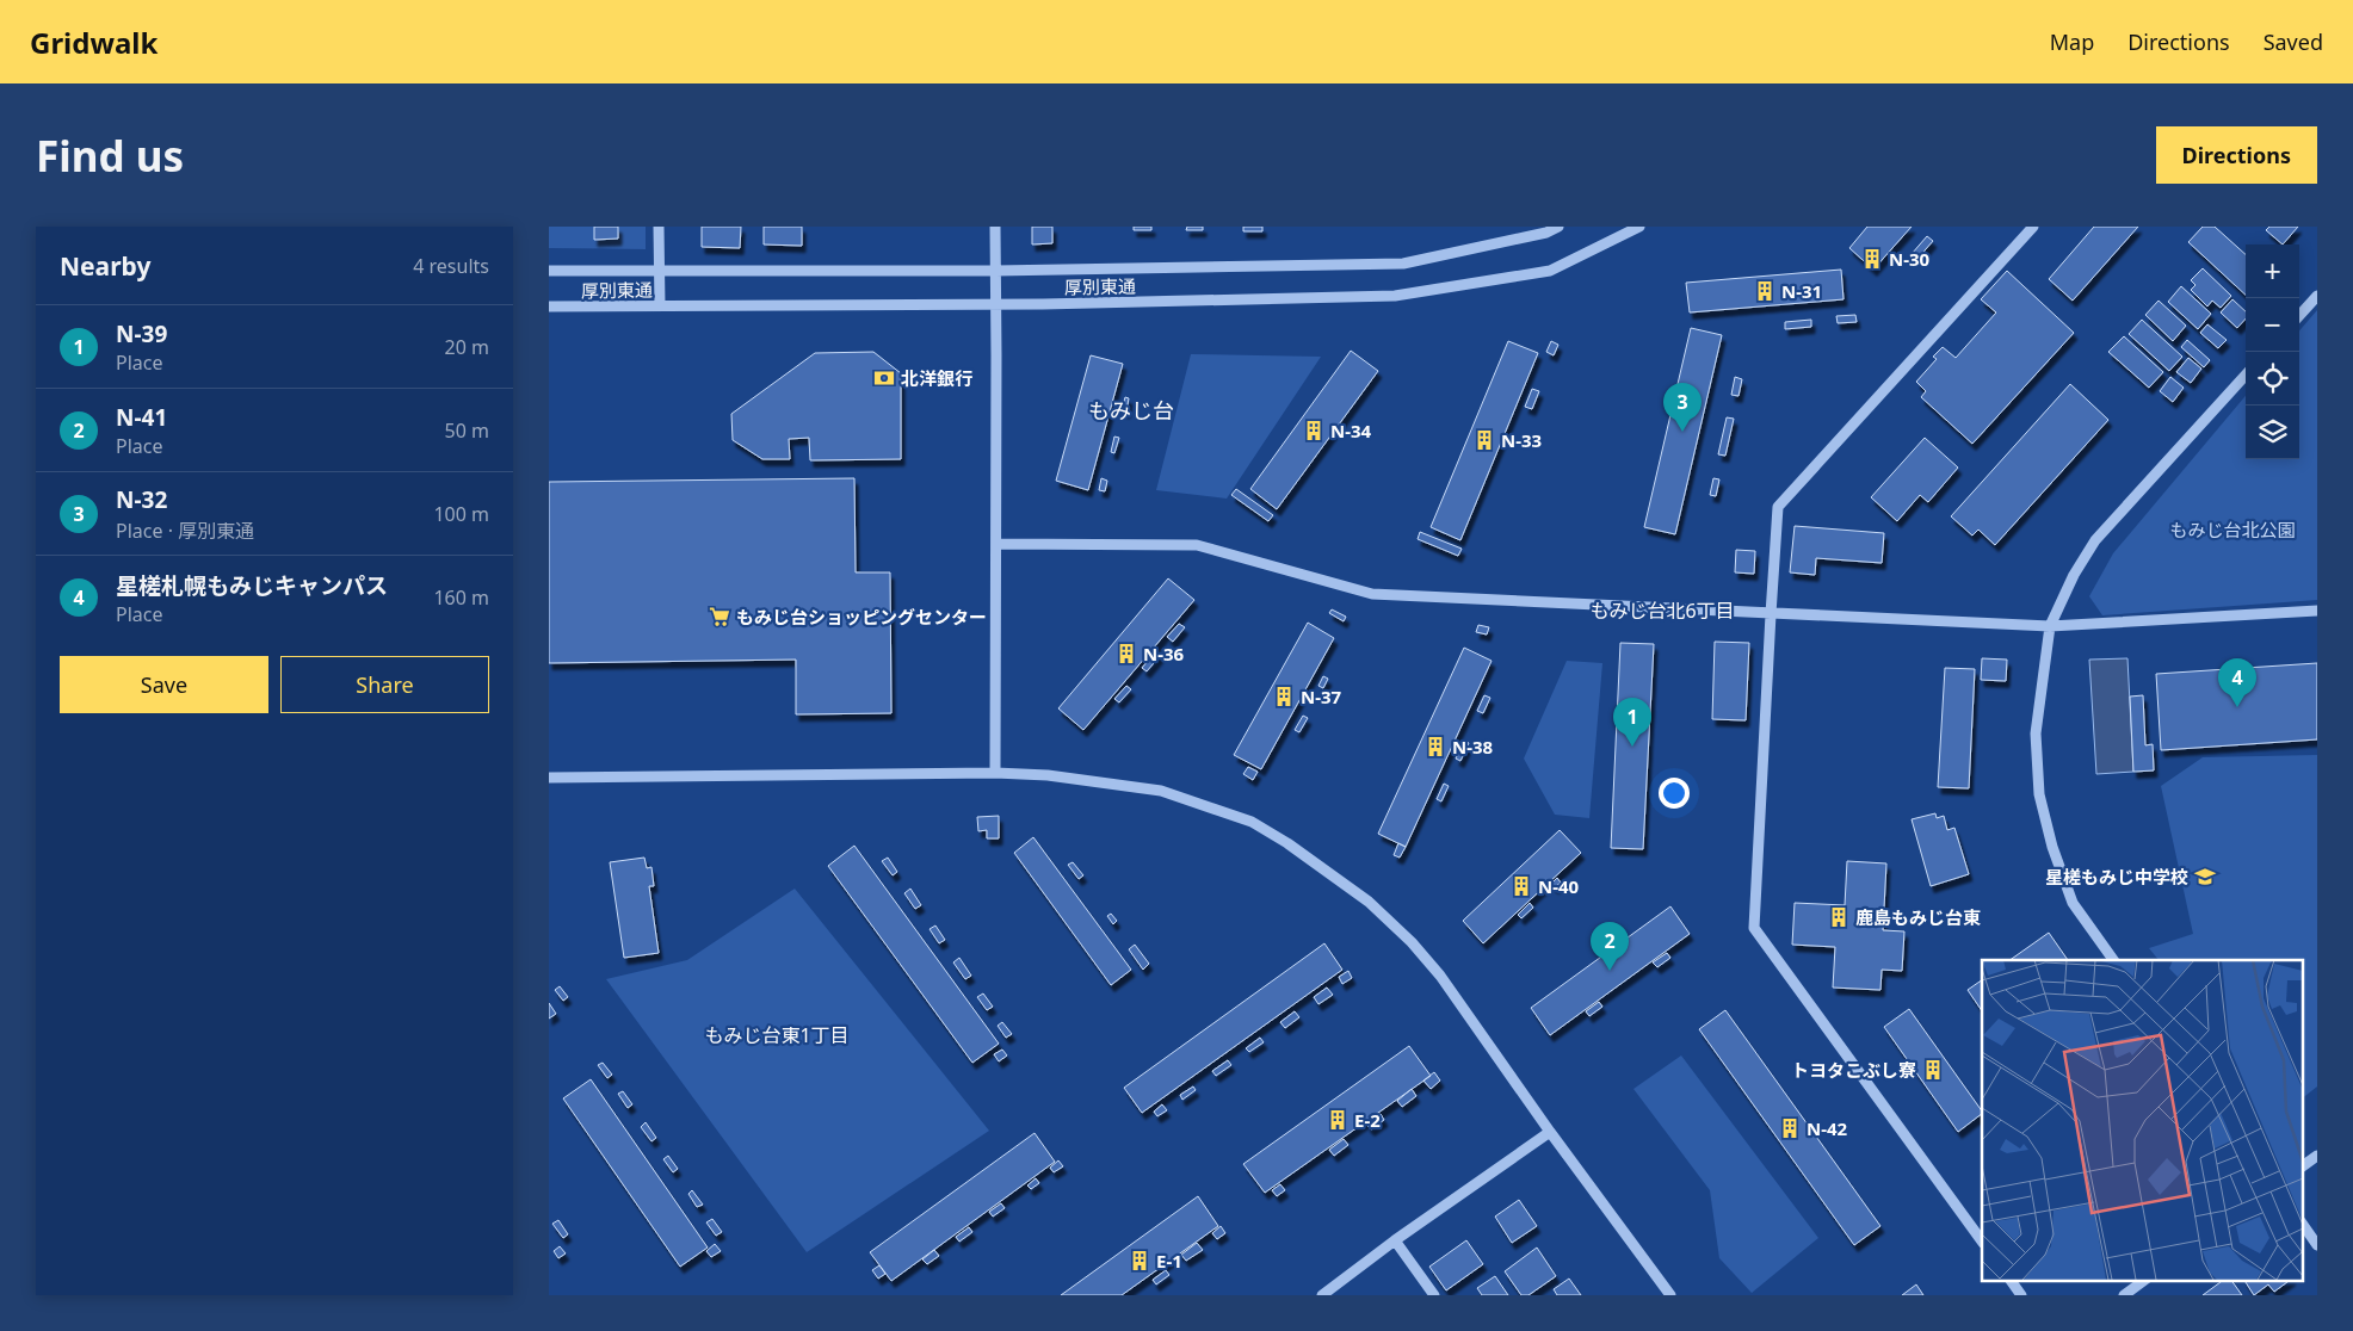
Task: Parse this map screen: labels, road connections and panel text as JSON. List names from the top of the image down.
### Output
{
  "streets": {
    "street": ["厚別東通"]
  },
  "districts": ["もみじ台", "もみじ台北6丁目", "もみじ台東1丁目"],
  "parks": ["もみじ台北公園"],
  "places": {
    "building": [
      "N-30",
      "N-31",
      "N-34",
      "N-33",
      "N-36",
      "N-37",
      "N-38",
      "N-40",
      "鹿島もみじ台東",
      "トヨタこぶし寮",
      "E-2",
      "N-42",
      "E-1"
    ],
    "bank": ["北洋銀行"],
    "supermarket": ["もみじ台ショッピングセンター"],
    "school or university": ["星槎もみじ中学校"]
  },
  "page": {
    "header": "Gridwalk",
    "nav": ["Map", "Directions", "Saved"],
    "buttons": [
      "Directions",
      ["Save", "Share"]
    ],
    "title": "Find us",
    "heading": ["Nearby", "4 results"],
    "map_buttons": ["+", "−"],
    "list": [
      {
        "mark": "1",
        "name": "N-39",
        "note": "Place",
        "value": "20 m"
      },
      {
        "mark": "2",
        "name": "N-41",
        "note": "Place",
        "value": "50 m"
      },
      {
        "mark": "3",
        "name": "N-32",
        "note": "Place · 厚別東通",
        "value": "100 m"
      },
      {
        "mark": "4",
        "name": "星槎札幌もみじキャンパス",
        "note": "Place",
        "value": "160 m"
      }
    ],
    "pins": [
      "3",
      "4",
      "1",
      "2"
    ]
  }
}
